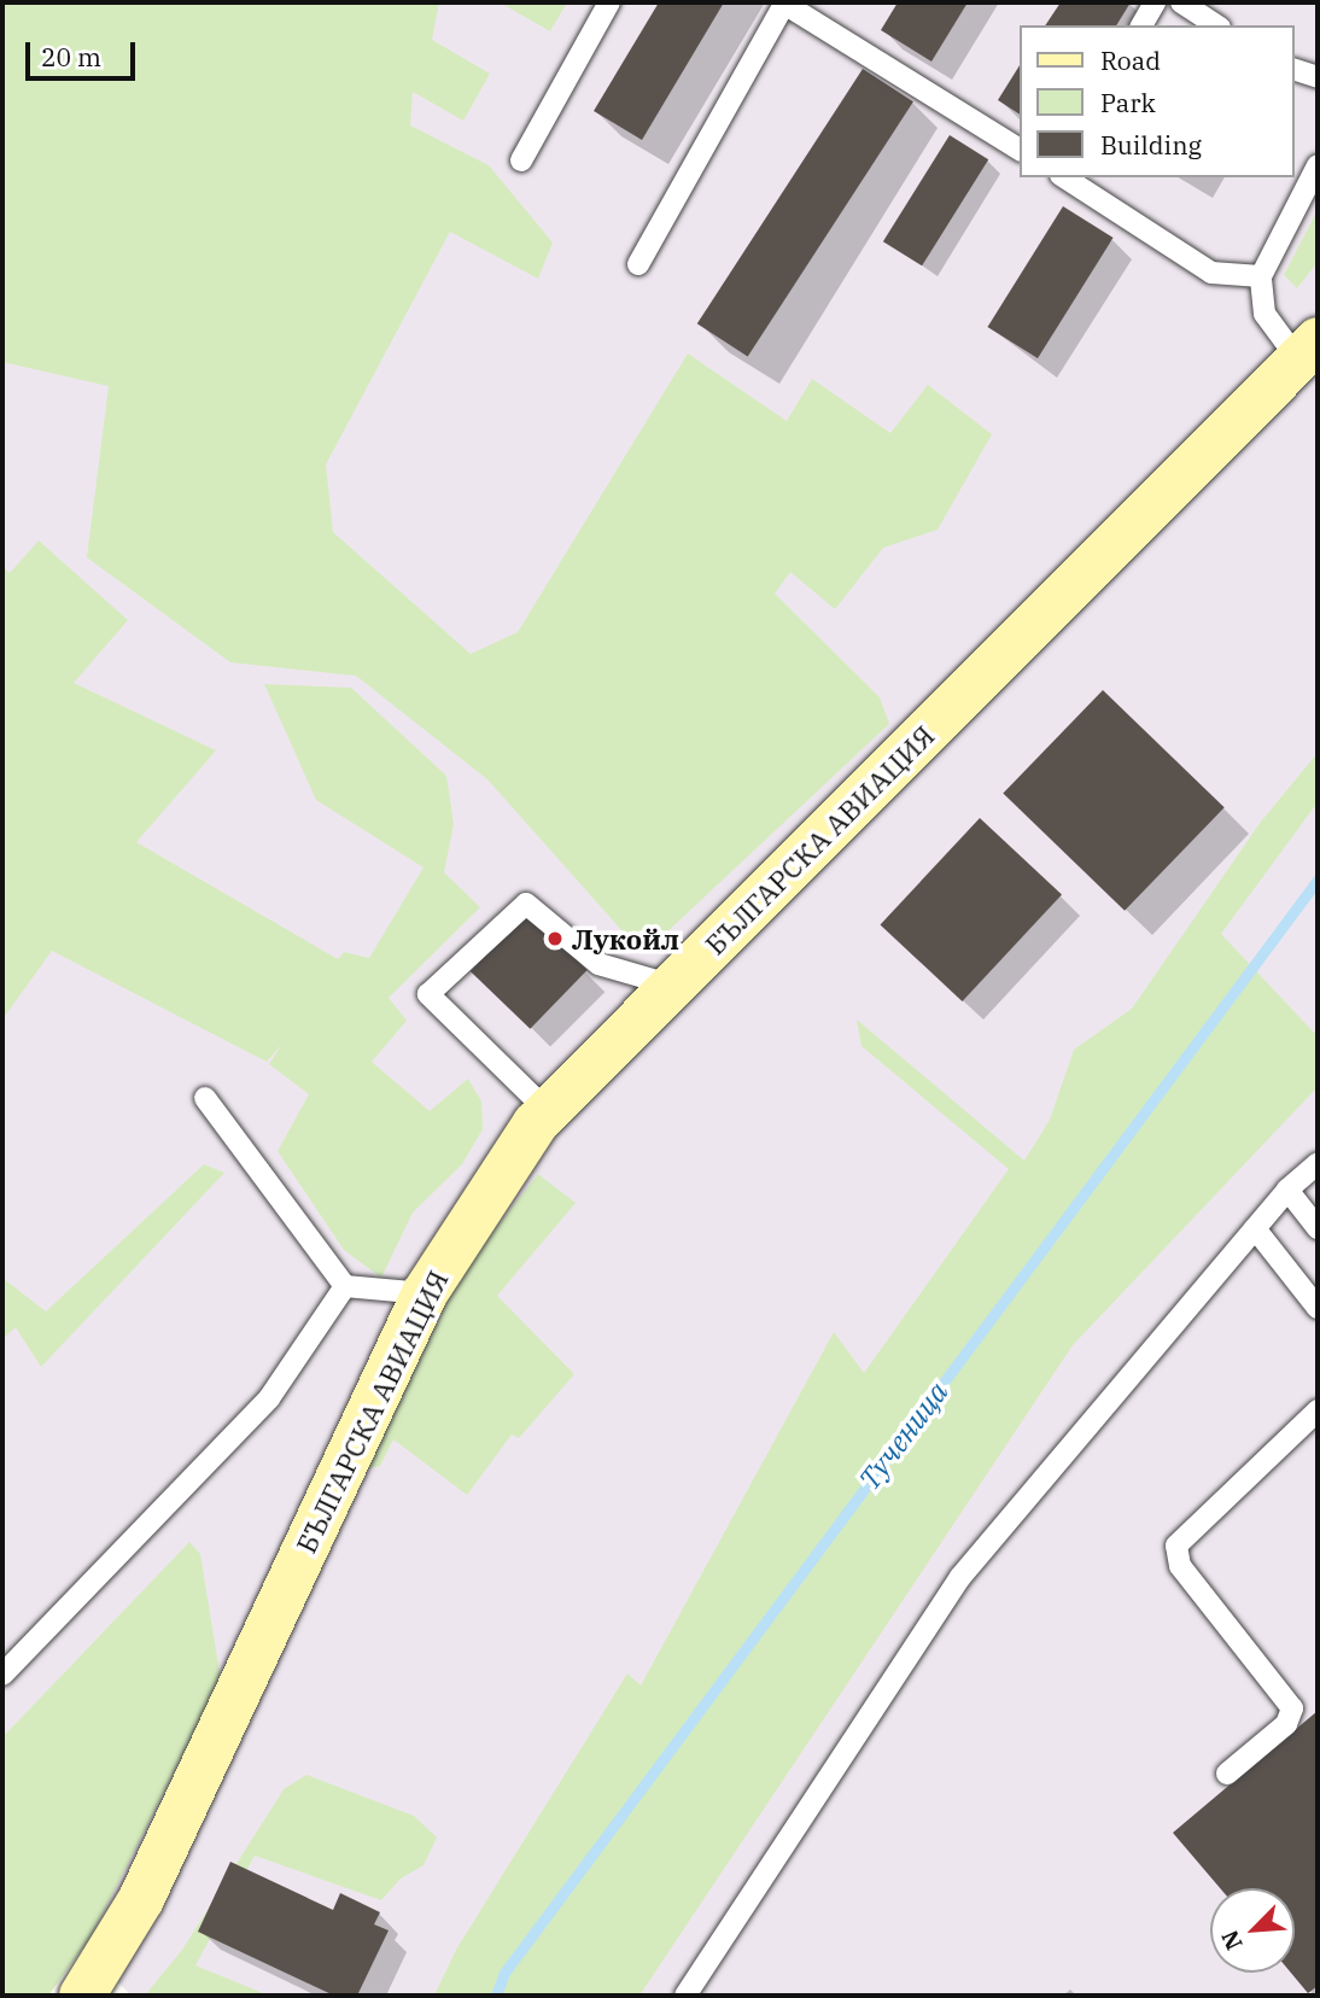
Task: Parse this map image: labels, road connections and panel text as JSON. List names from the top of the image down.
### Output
{
  "streets": {
    "main road": ["БЪЛГАРСКА АВИАЦИЯ"]
  },
  "water": ["Тученица"],
  "places": ["Лукойл"],
  "legend": ["Road", "Park", "Building"],
  "scale_bar": "20 m",
  "north": "bottom left"
}
